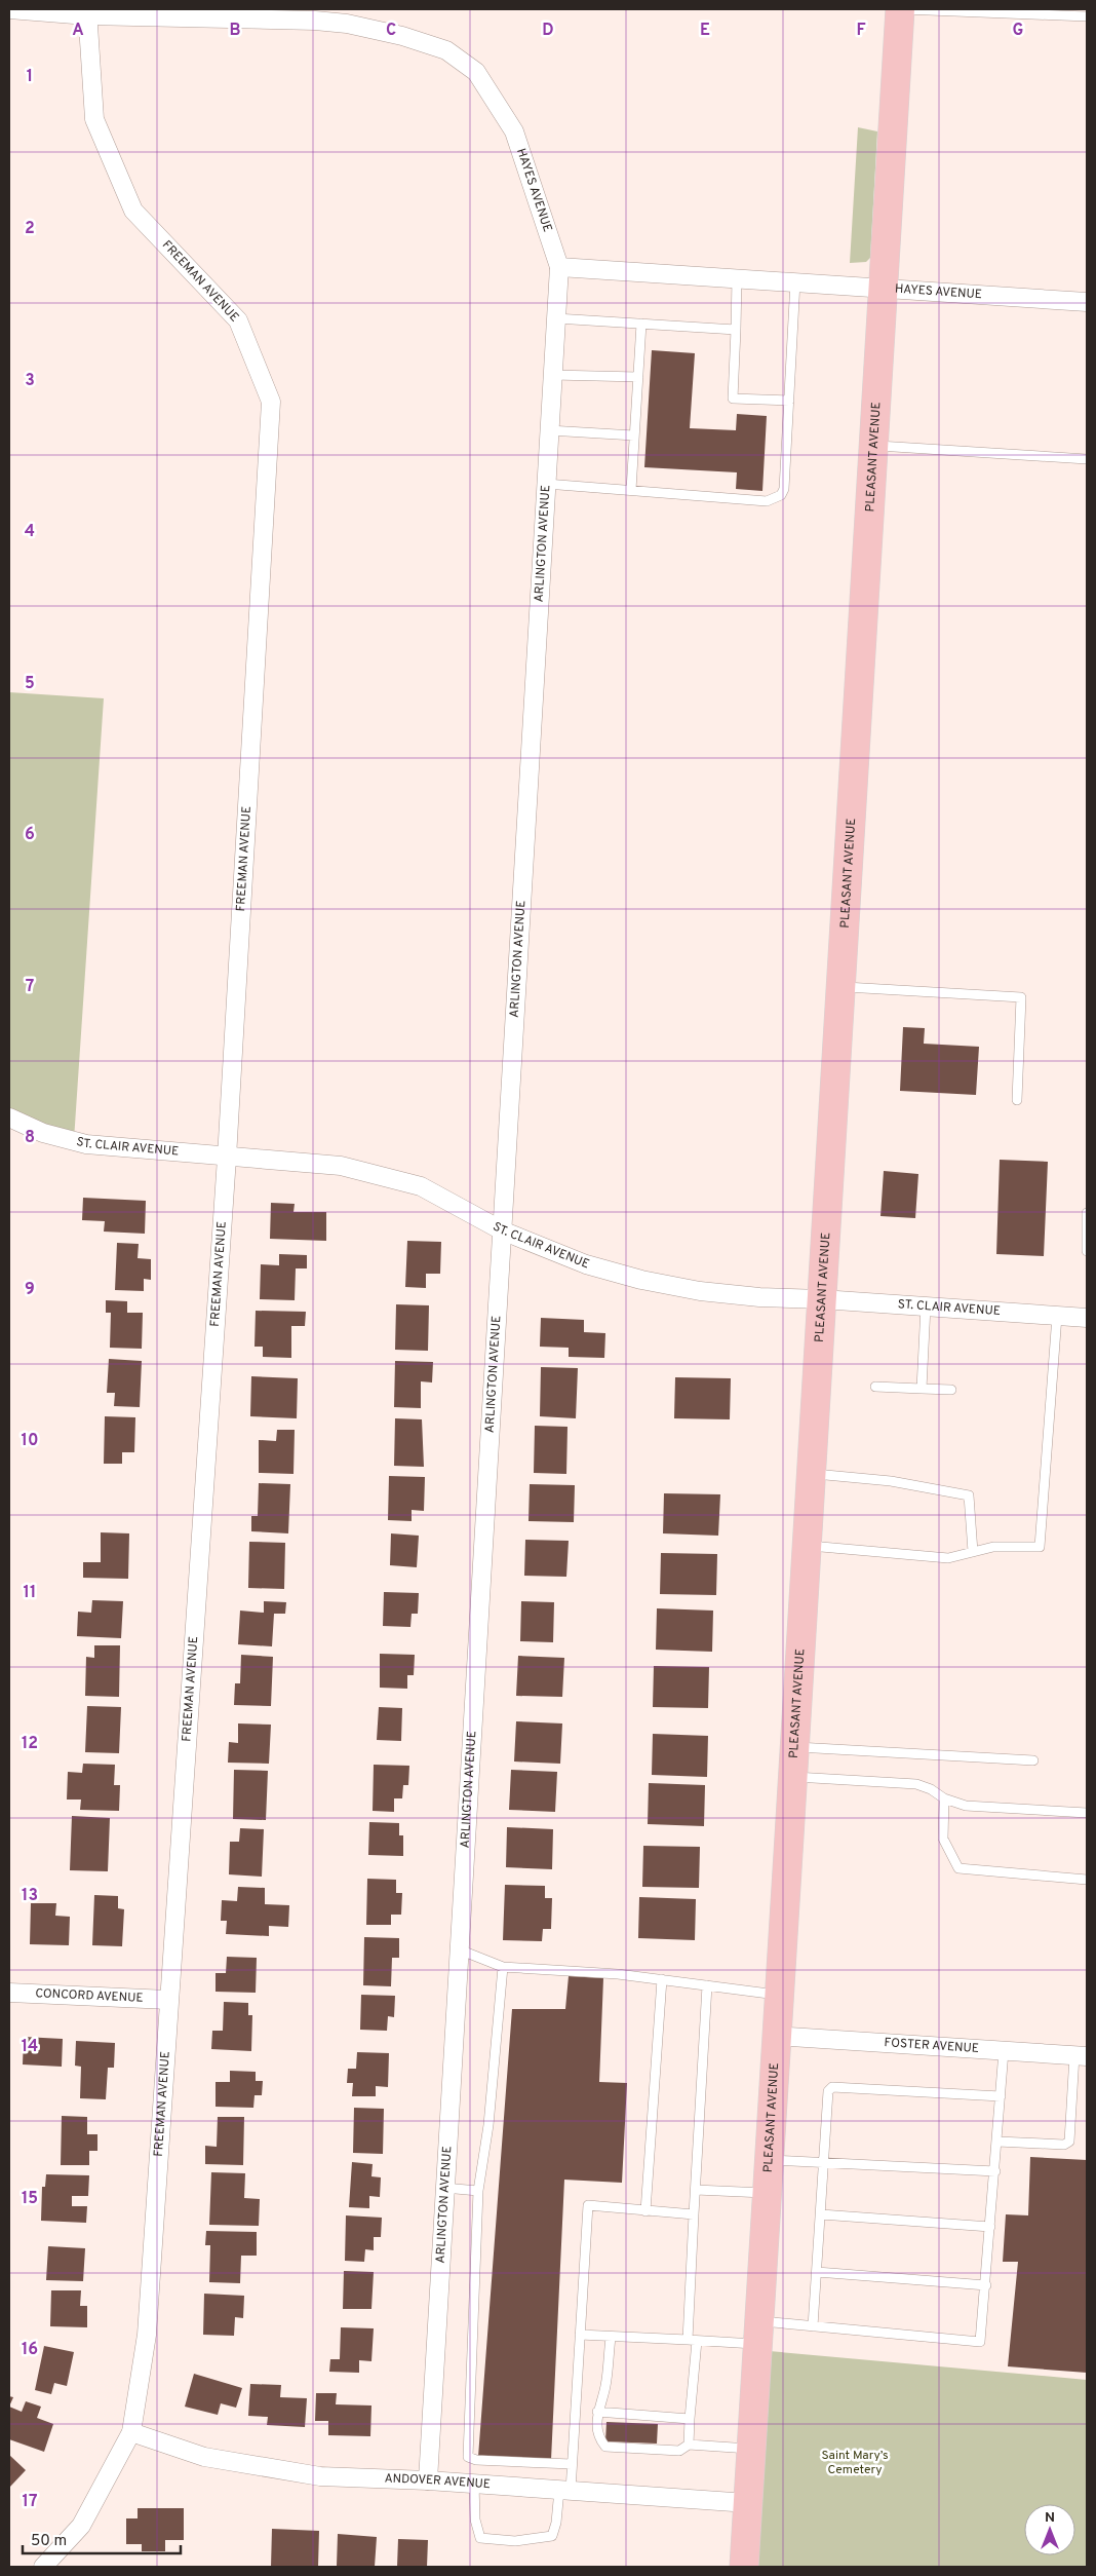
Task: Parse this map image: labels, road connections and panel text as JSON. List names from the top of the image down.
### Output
{
  "streets": {
    "main road": ["PLEASANT AVENUE"],
    "street": [
      "HAYES AVENUE",
      "FREEMAN AVENUE",
      "ARLINGTON AVENUE",
      "ST. CLAIR AVENUE",
      "CONCORD AVENUE",
      "FOSTER AVENUE",
      "ANDOVER AVENUE"
    ]
  },
  "crossings": [
    ["HAYES AVENUE", "FREEMAN AVENUE"],
    ["HAYES AVENUE", "PLEASANT AVENUE"],
    ["HAYES AVENUE", "ARLINGTON AVENUE"],
    ["FREEMAN AVENUE", "ST. CLAIR AVENUE"],
    ["FREEMAN AVENUE", "CONCORD AVENUE"],
    ["FREEMAN AVENUE", "ANDOVER AVENUE"],
    ["PLEASANT AVENUE", "ST. CLAIR AVENUE"],
    ["PLEASANT AVENUE", "FOSTER AVENUE"],
    ["PLEASANT AVENUE", "ANDOVER AVENUE"],
    ["ARLINGTON AVENUE", "ST. CLAIR AVENUE"],
    ["ARLINGTON AVENUE", "ANDOVER AVENUE"]
  ],
  "parks": ["Saint Mary’s Cemetery"],
  "scale_bar": "50 m",
  "north": "top",
  "grid": {
    "columns": [
      "A",
      "B",
      "C",
      "D",
      "E",
      "F",
      "G"
    ],
    "rows": [
      "1",
      "2",
      "3",
      "4",
      "5",
      "6",
      "7",
      "8",
      "9",
      "10",
      "11",
      "12",
      "13",
      "14",
      "15",
      "16",
      "17"
    ]
  }
}
